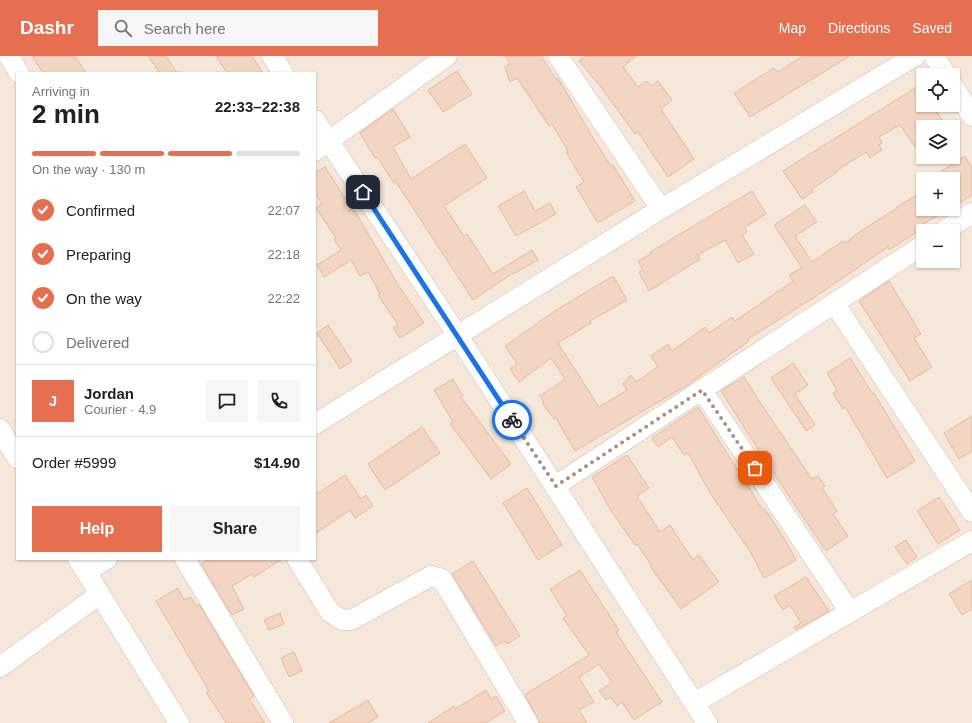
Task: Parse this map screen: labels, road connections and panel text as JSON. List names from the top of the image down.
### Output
{
  "page": {
    "header": "Dashr",
    "search": "Search here",
    "nav": ["Map", "Directions", "Saved"],
    "map_buttons": ["+", "−"],
    "heading": ["2 min", "Arriving in", "22:33–22:38"],
    "panel": [
      "Jordan",
      "Courier · 4.9",
      "Order #5999",
      "$14.90"
    ],
    "bar": "On the way · 130 m",
    "list": [
      ["Confirmed", "22:07"],
      ["Preparing", "22:18"],
      ["On the way", "22:22"],
      "Delivered"
    ],
    "round": "J",
    "buttons": ["Help", "Share"]
  }
}
